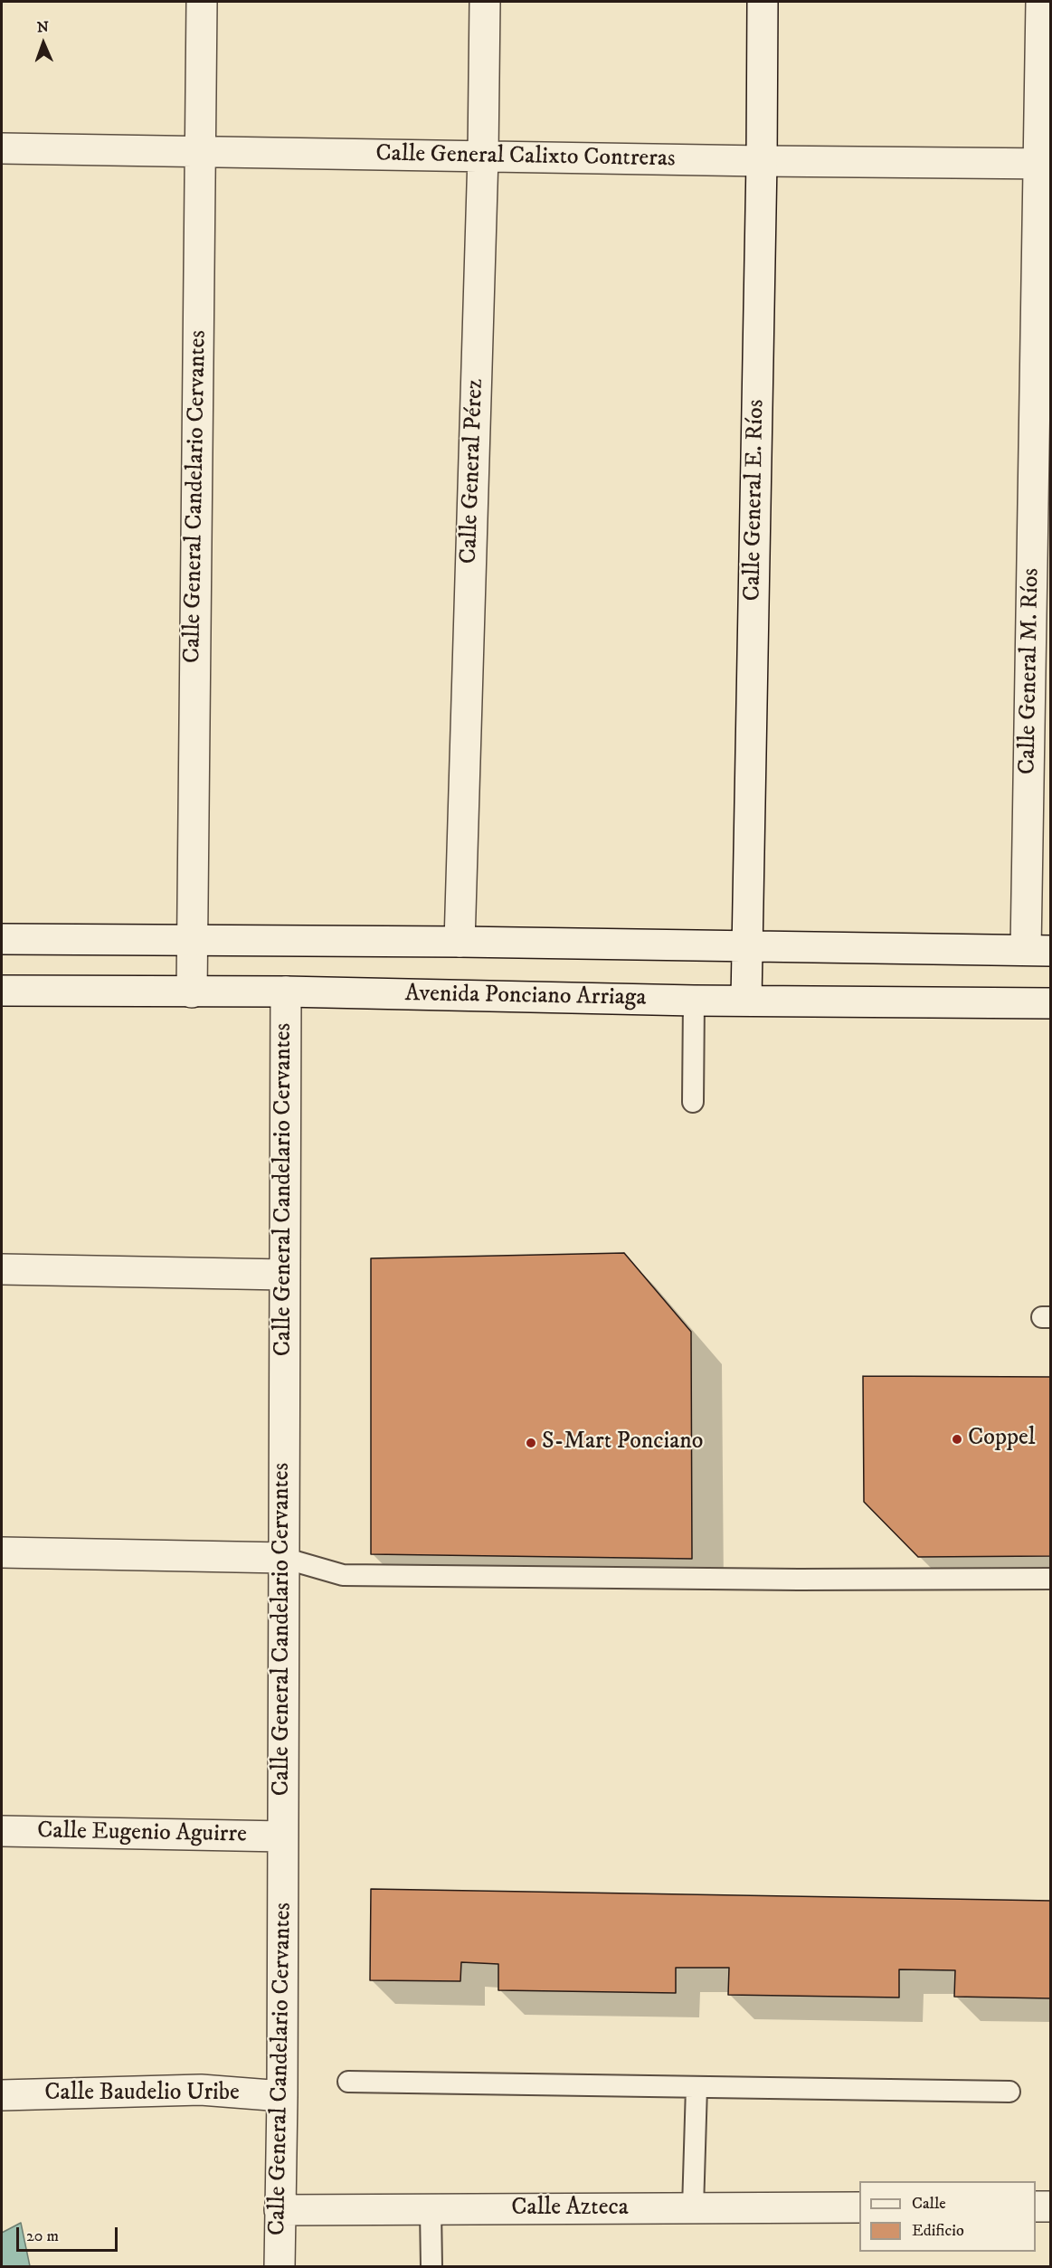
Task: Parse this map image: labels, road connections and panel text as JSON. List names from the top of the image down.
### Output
{
  "streets": {
    "street": [
      "Calle General Calixto Contreras",
      "Calle General Pérez",
      "Calle General Candelario Cervantes",
      "Calle General E. Ríos",
      "Calle General M. Ríos",
      "Avenida Ponciano Arriaga",
      "Calle Eugenio Aguirre",
      "Calle Baudelio Uribe",
      "Calle Azteca"
    ]
  },
  "crossings": [
    ["Calle General Calixto Contreras", "Calle General Pérez"],
    ["Calle General Calixto Contreras", "Calle General Candelario Cervantes"],
    ["Calle General Calixto Contreras", "Calle General E. Ríos"],
    ["Calle General Calixto Contreras", "Calle General M. Ríos"],
    ["Calle General Candelario Cervantes", "Avenida Ponciano Arriaga"],
    ["Calle General Candelario Cervantes", "Calle Eugenio Aguirre"],
    ["Calle General Candelario Cervantes", "Calle Baudelio Uribe"],
    ["Calle General Candelario Cervantes", "Calle Azteca"],
    ["Calle General E. Ríos", "Avenida Ponciano Arriaga"]
  ],
  "places": ["Coppel", "S-Mart Ponciano"],
  "legend": ["Calle", "Edificio"],
  "scale_bar": "20 m",
  "north": "top"
}
